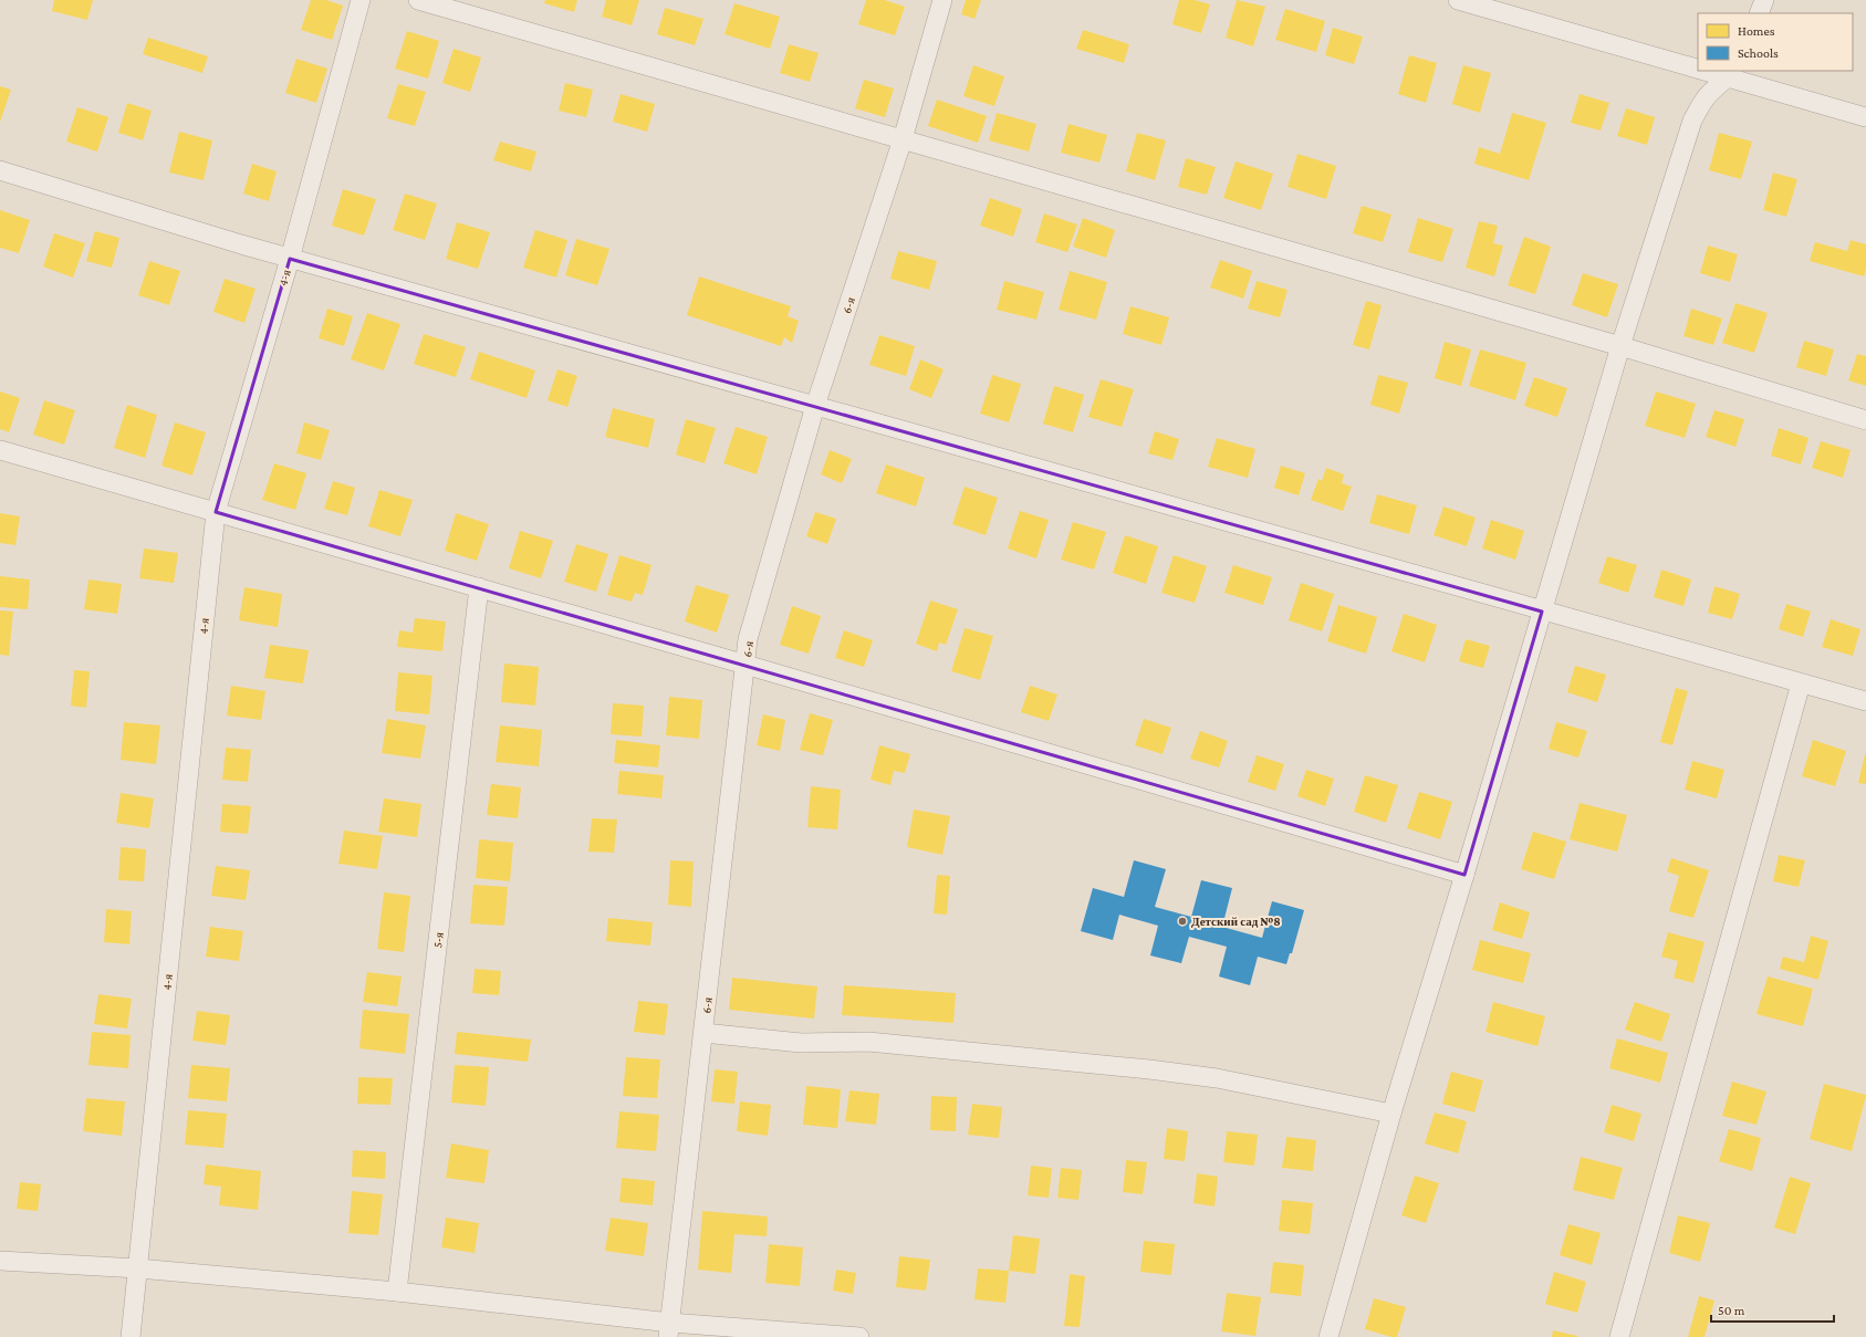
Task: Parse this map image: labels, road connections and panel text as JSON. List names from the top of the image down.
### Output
{
  "streets": {
    "street": ["4-я", "6-я", "5-я"]
  },
  "places": ["Детский сад №8"],
  "legend": ["Homes", "Schools"],
  "scale_bar": "50 m"
}
